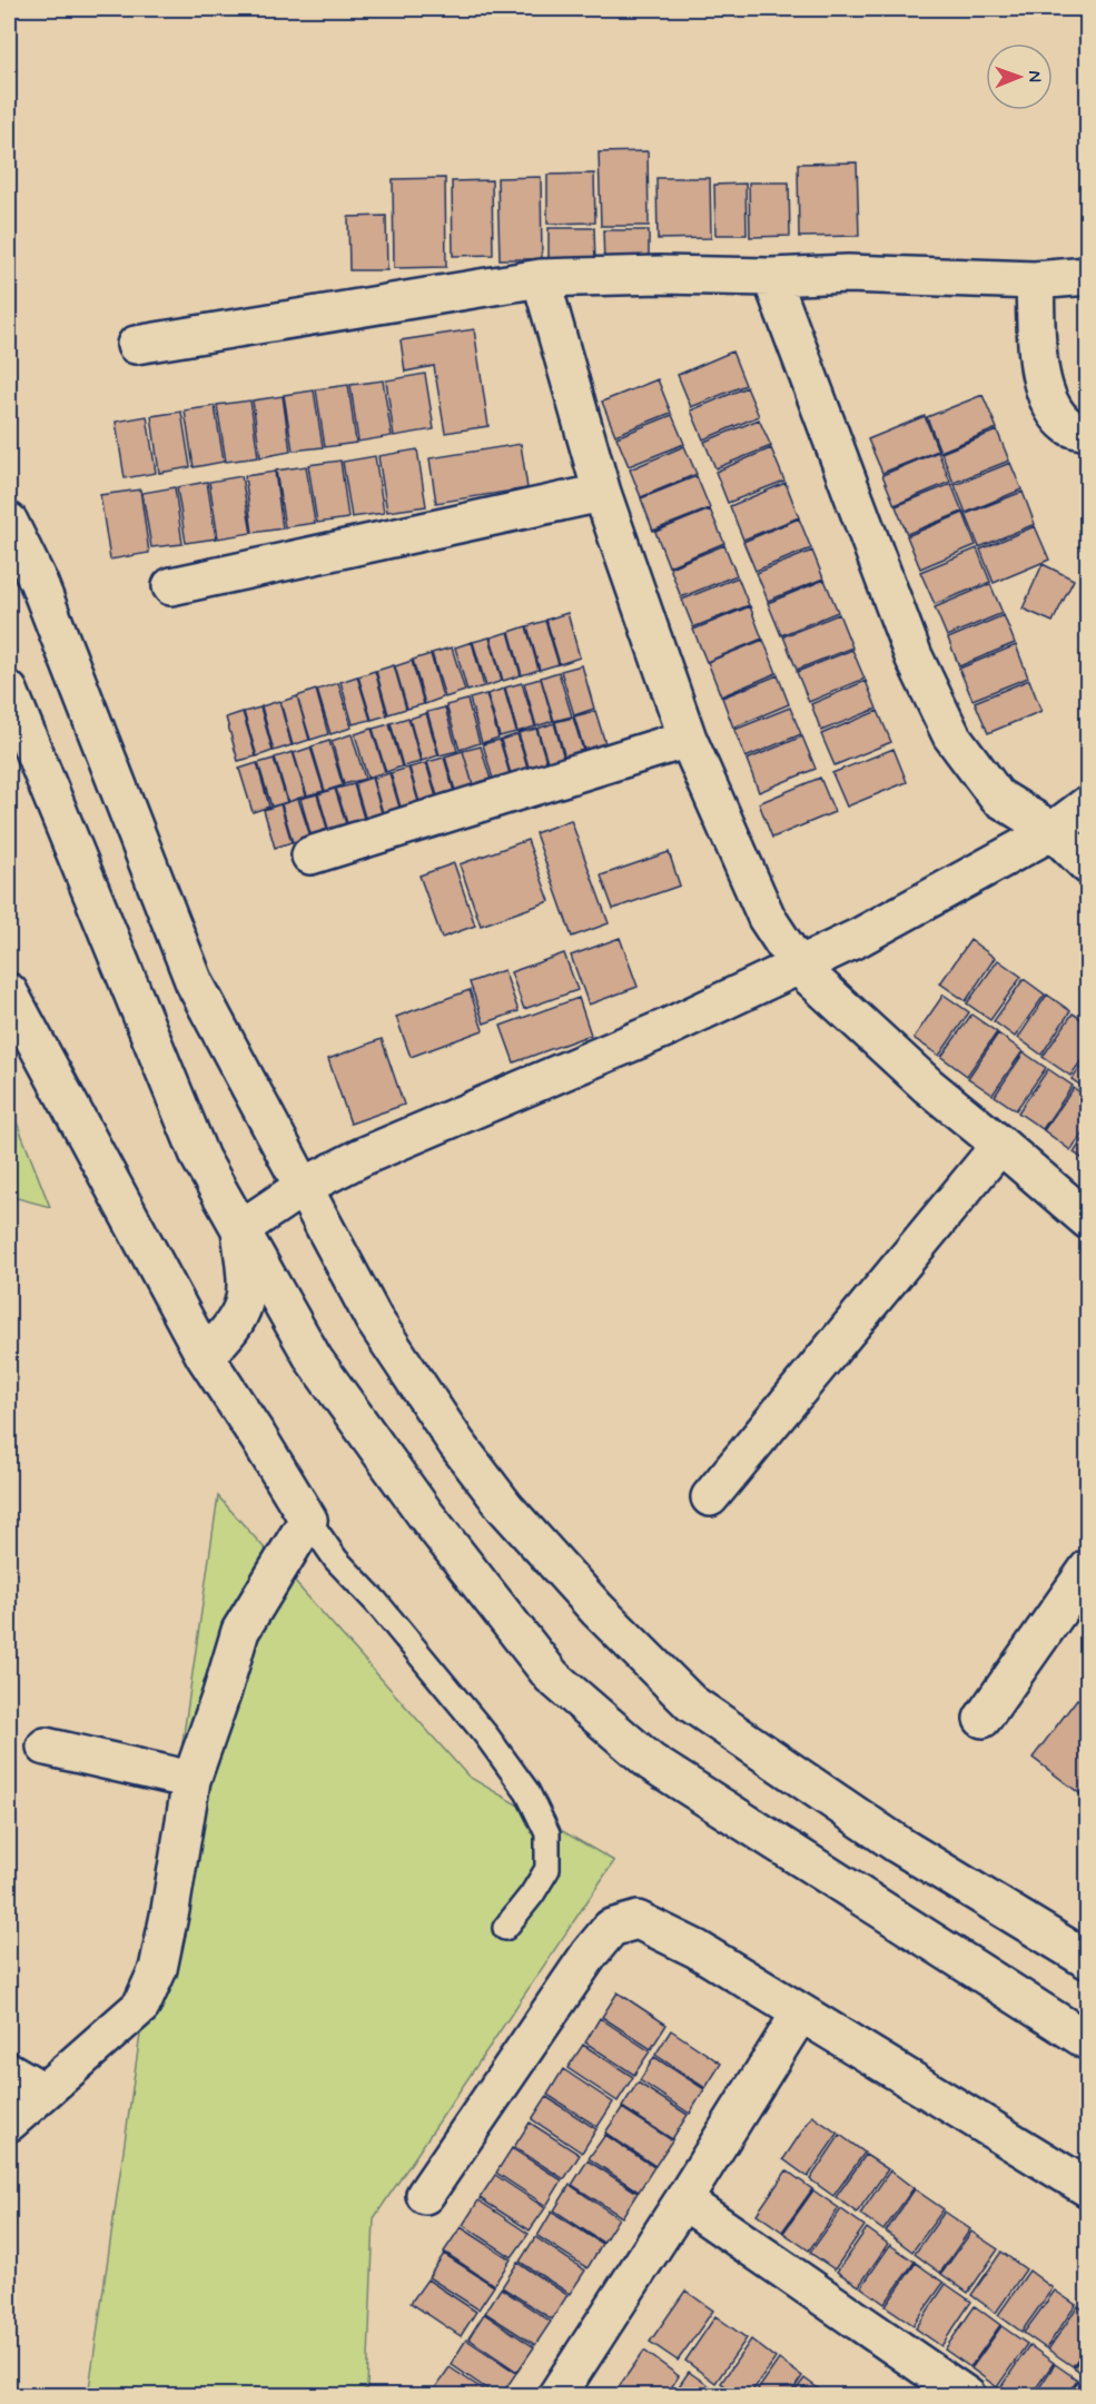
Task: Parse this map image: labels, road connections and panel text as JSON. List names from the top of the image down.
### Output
{
  "north": "right"
}
